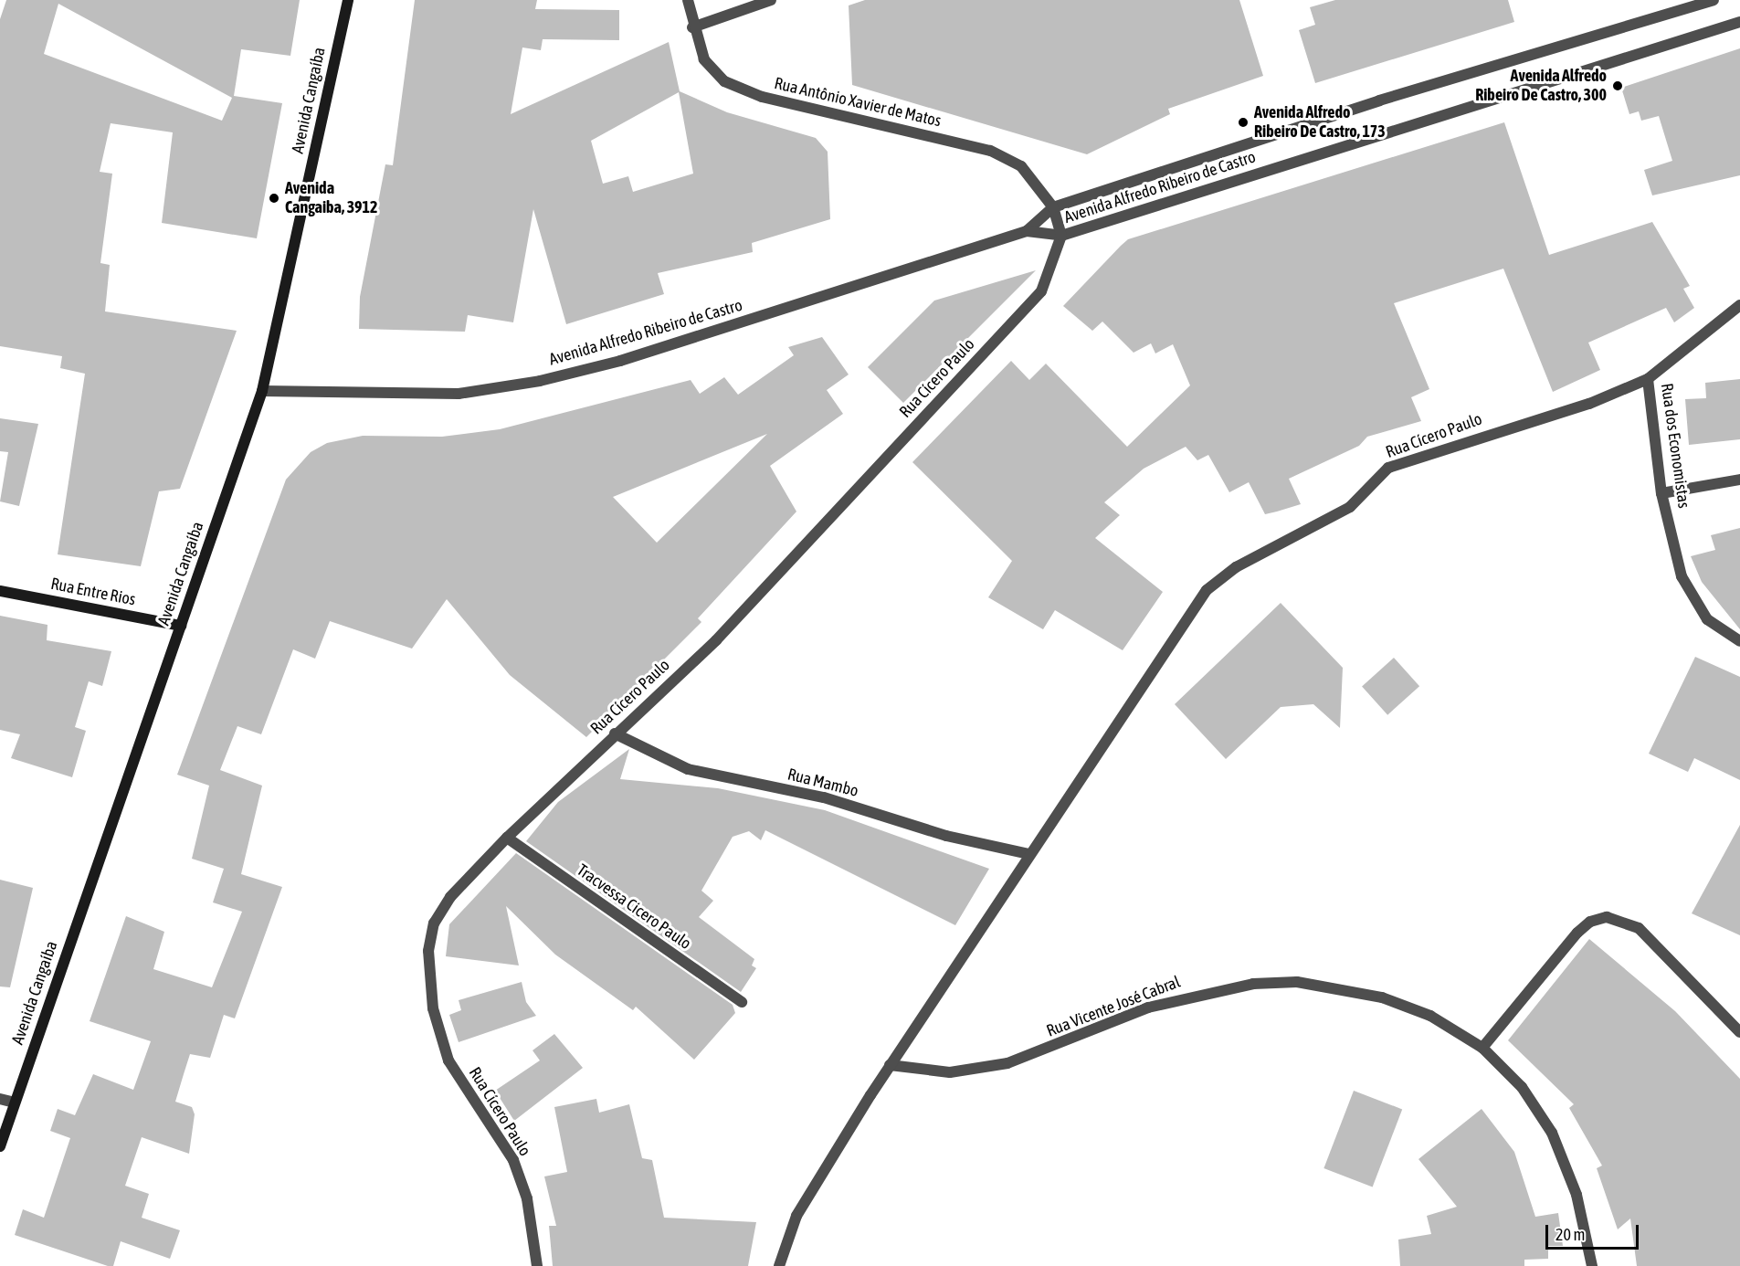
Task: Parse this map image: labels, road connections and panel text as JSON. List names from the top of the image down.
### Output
{
  "streets": {
    "main road": ["Avenida Cangaíba", "Rua Entre Rios"],
    "street": [
      "Rua Antônio Xavier de Matos",
      "Avenida Alfredo Ribeiro de Castro",
      "Rua Cícero Paulo",
      "Rua dos Economistas",
      "Rua Mambo",
      "Tracvessa Cicero Paulo",
      "Rua Vicente José Cabral"
    ]
  },
  "crossings": [
    ["Avenida Cangaíba", "Avenida Alfredo Ribeiro de Castro"],
    ["Avenida Cangaíba", "Rua Entre Rios"],
    ["Rua Antônio Xavier de Matos", "Avenida Alfredo Ribeiro de Castro"],
    ["Avenida Alfredo Ribeiro de Castro", "Rua Cícero Paulo"],
    ["Rua Cícero Paulo", "Rua dos Economistas"],
    ["Rua Cícero Paulo", "Rua Mambo"],
    ["Rua Cícero Paulo", "Tracvessa Cicero Paulo"],
    ["Rua Cícero Paulo", "Rua Vicente José Cabral"]
  ],
  "places": ["Avenida Alfredo Ribeiro De Castro, 300", "Avenida Alfredo Ribeiro De Castro, 173", "Avenida Cangaiba, 3912"],
  "scale_bar": "20 m"
}
